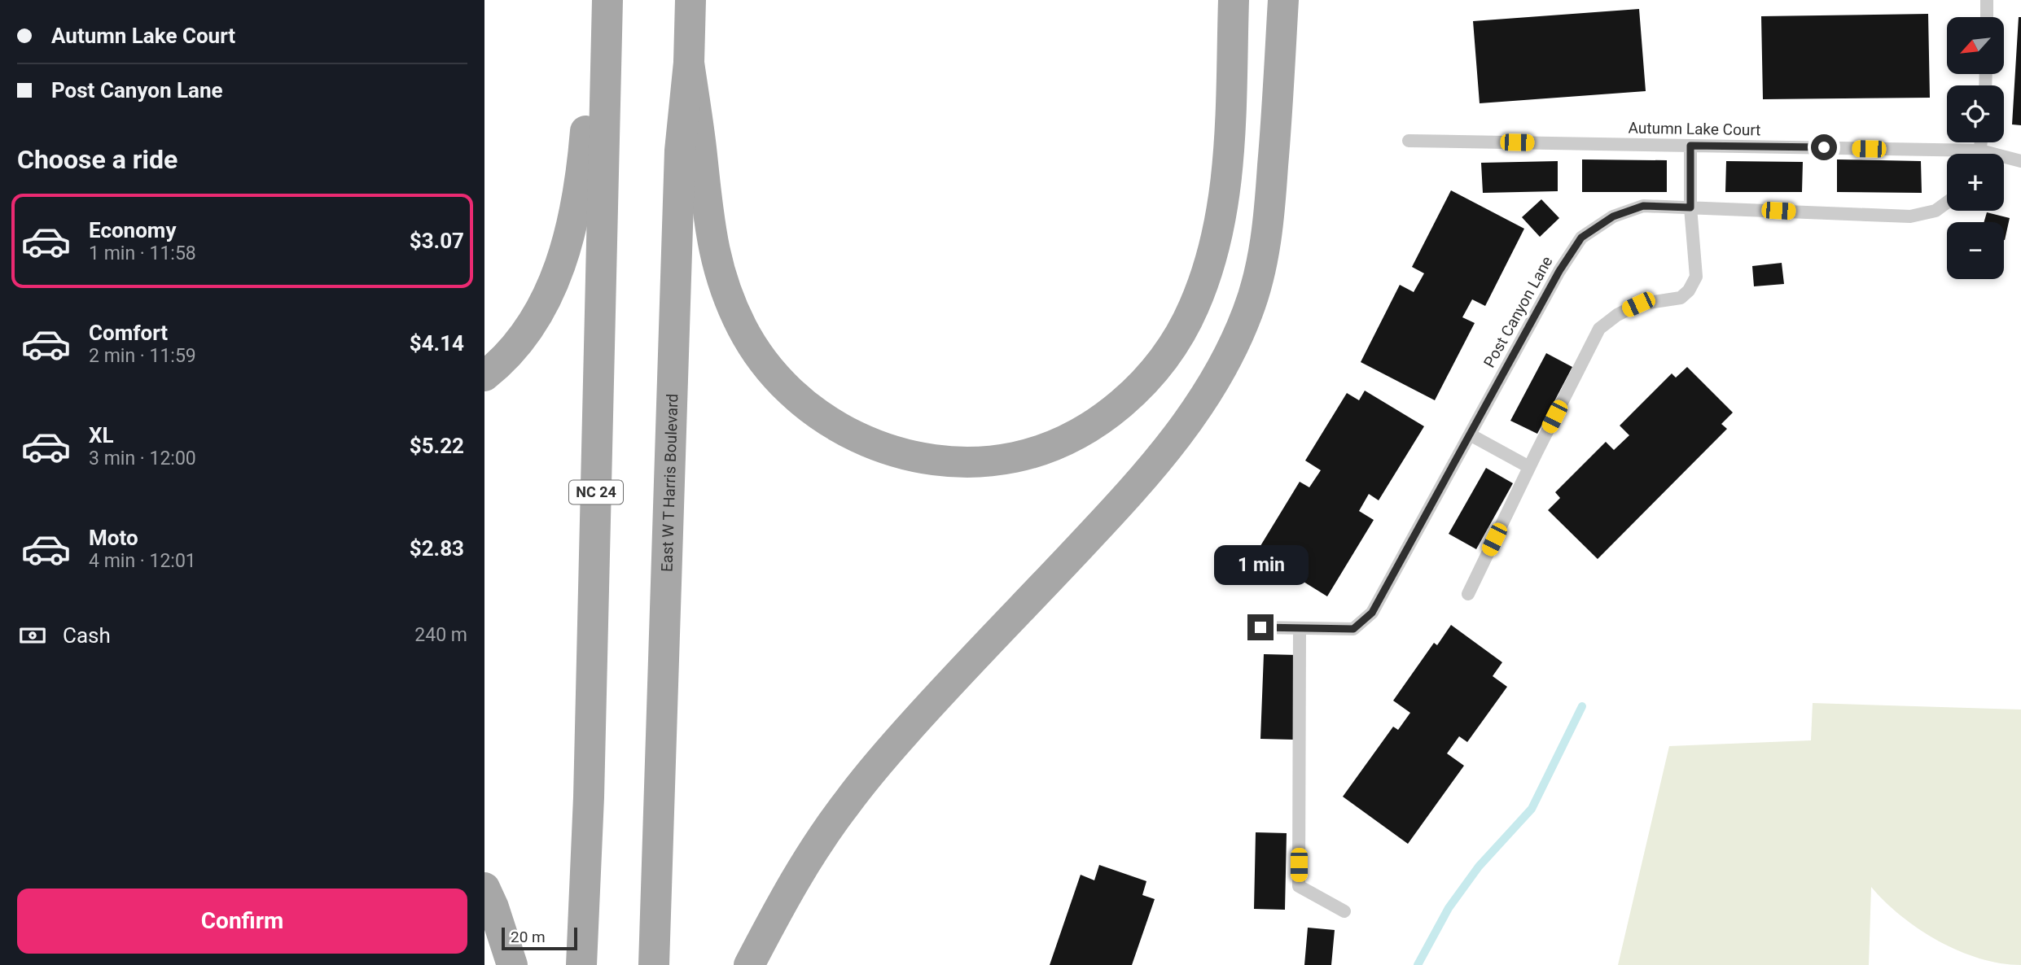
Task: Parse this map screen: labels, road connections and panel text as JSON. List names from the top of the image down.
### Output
{
  "streets": {
    "main road": ["East W T Harris Boulevard", "NC 24"],
    "lane": ["Autumn Lake Court", "Post Canyon Lane"]
  },
  "scale_bar": "20 m",
  "north": "bottom left",
  "page": {
    "banner": ["Autumn Lake Court", "Post Canyon Lane"],
    "map_buttons": ["+", "−"],
    "heading": "Choose a ride",
    "list": [
      {
        "name": "Economy",
        "note": "1 min · 11:58",
        "value": "$3.07"
      },
      {
        "name": "Comfort",
        "note": "2 min · 11:59",
        "value": "$4.14"
      },
      {
        "name": "XL",
        "note": "3 min · 12:00",
        "value": "$5.22"
      },
      {
        "name": "Moto",
        "note": "4 min · 12:01",
        "value": "$2.83"
      }
    ],
    "bubble": "1 min",
    "pay": ["Cash", "240 m"],
    "buttons": "Confirm",
    "scale": "20 m"
  }
}
